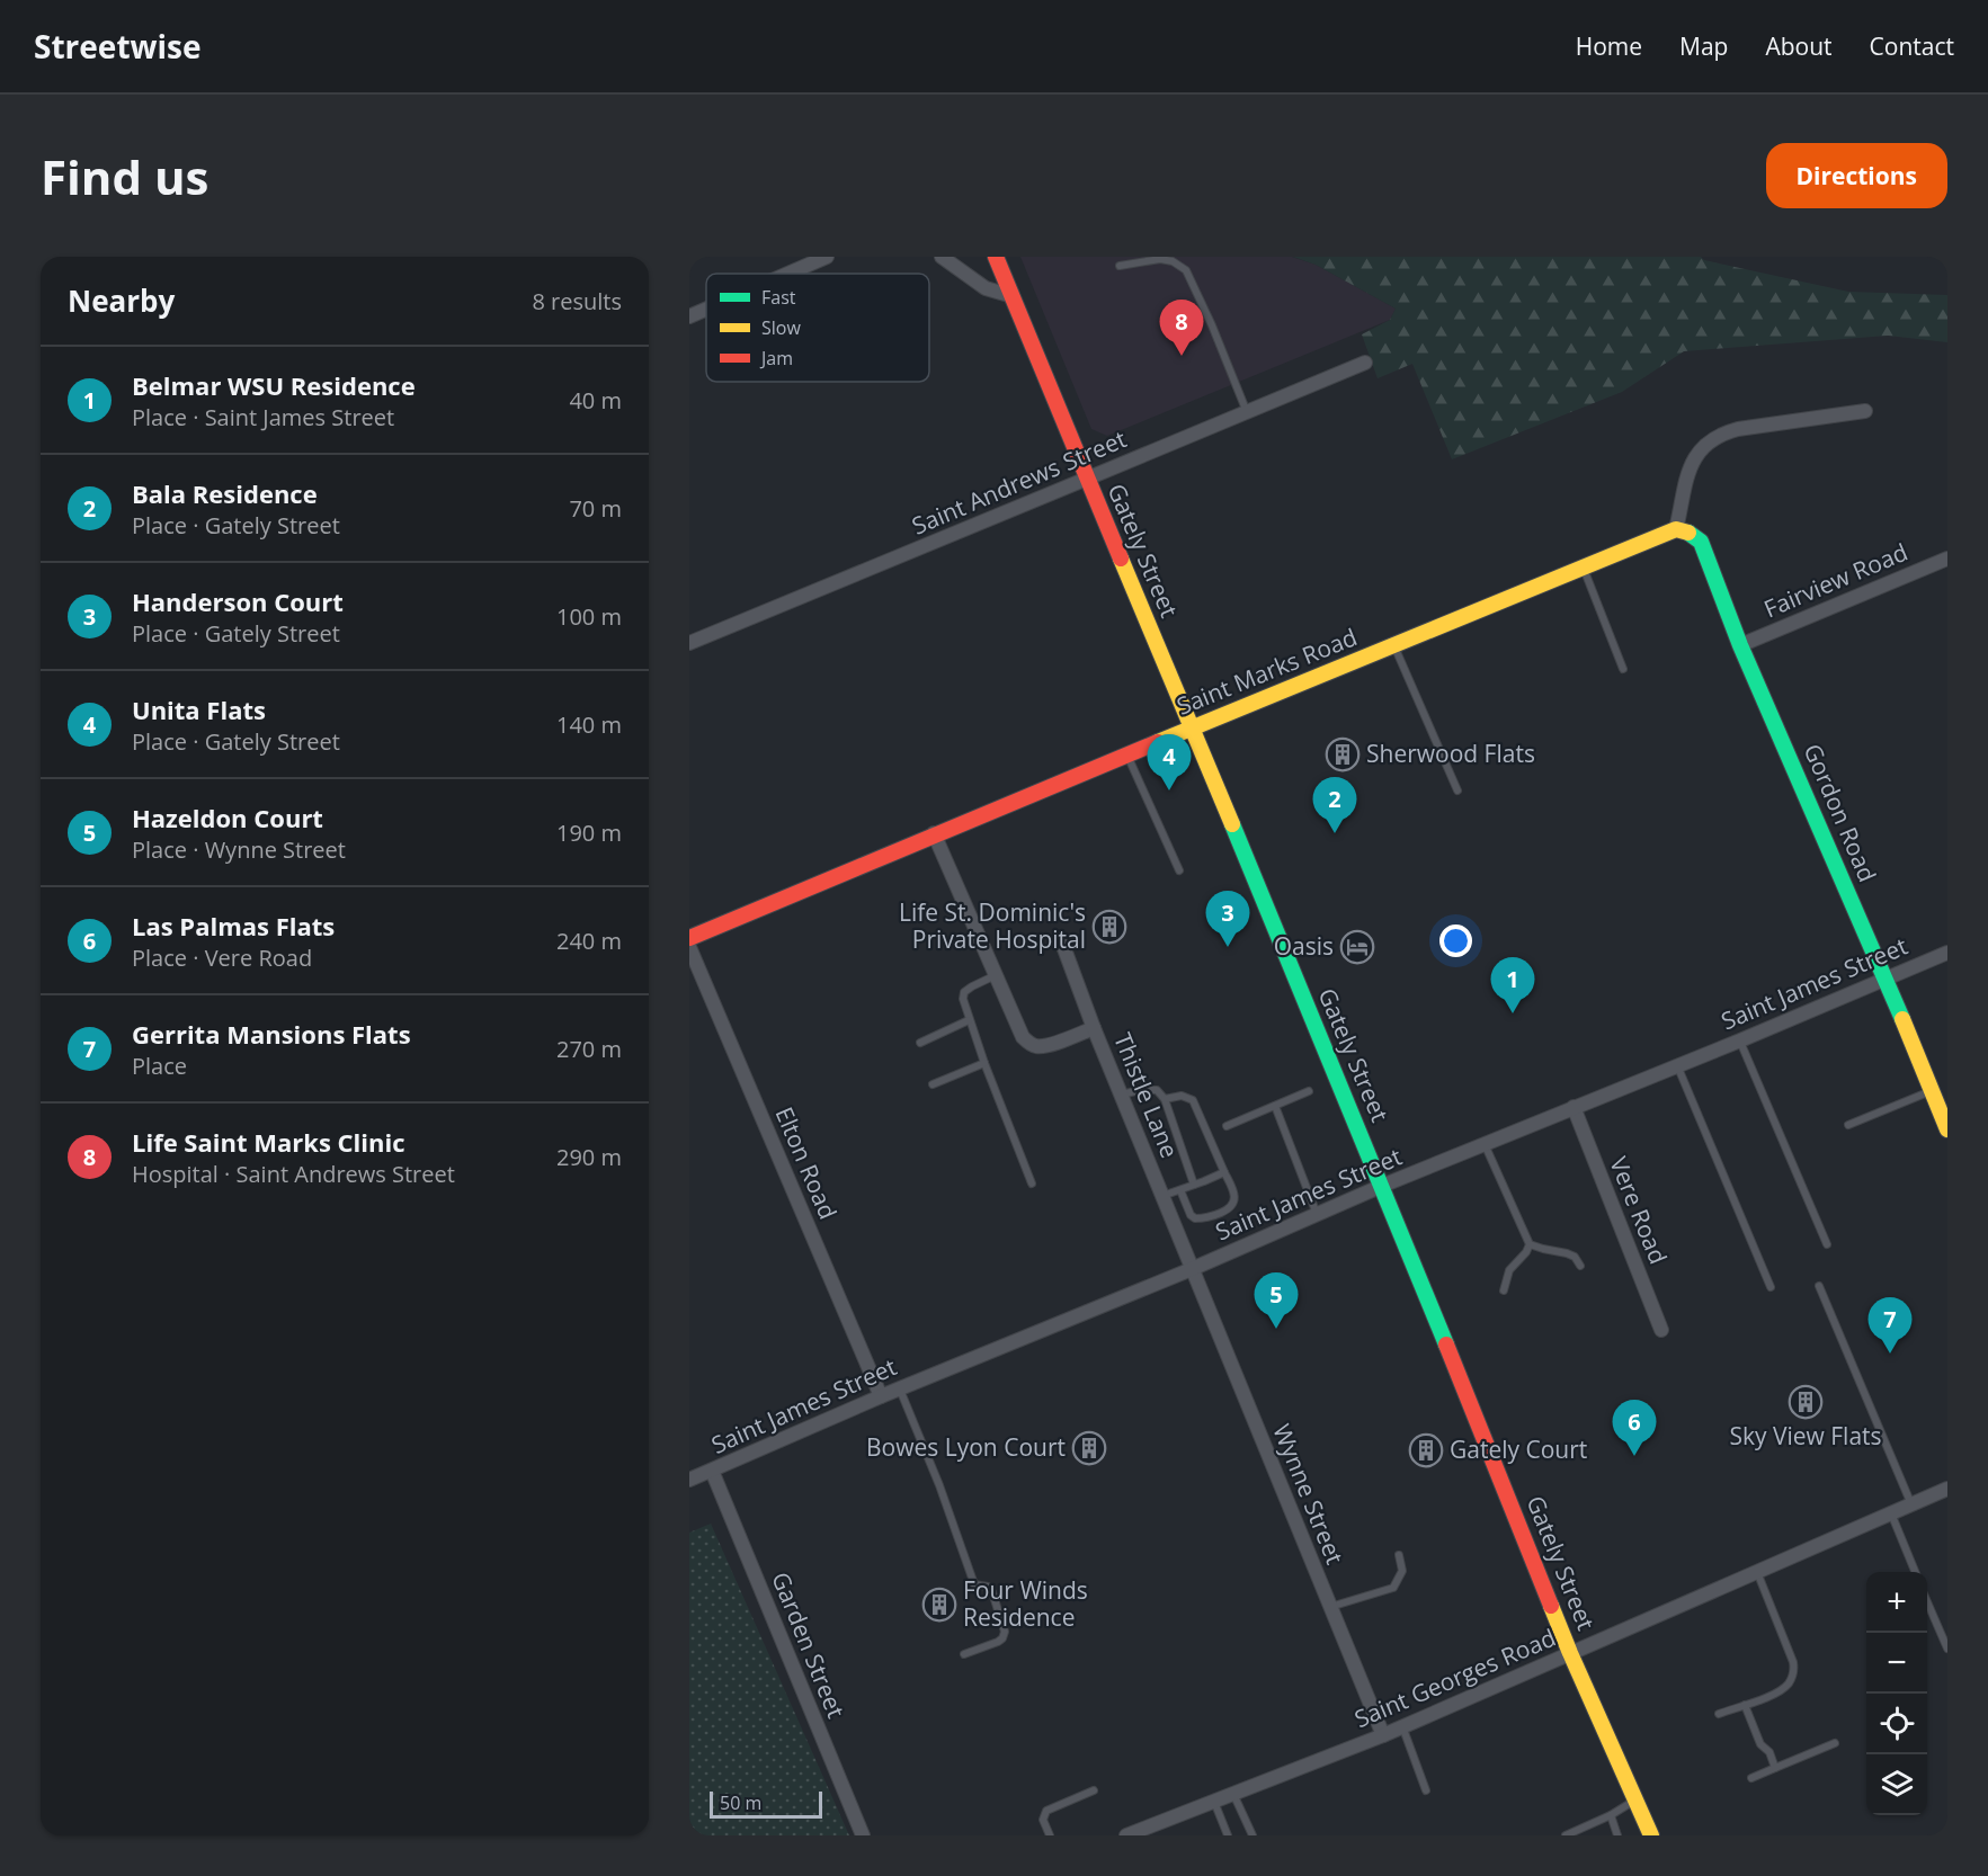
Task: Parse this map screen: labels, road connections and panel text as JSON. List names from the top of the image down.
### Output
{
  "streets": {
    "street": [
      "Saint Andrews Street",
      "Gately Street",
      "Fairview Road",
      "Saint Marks Road",
      "Gordon Road",
      "Saint James Street",
      "Thistle Lane",
      "Elton Road",
      "Vere Road",
      "Wynne Street",
      "Garden Street",
      "Saint Georges Road"
    ]
  },
  "crossings": [
    ["Saint Andrews Street", "Gately Street"],
    ["Gately Street", "Saint Marks Road"],
    ["Gately Street", "Saint James Street"],
    ["Gately Street", "Saint Georges Road"],
    ["Fairview Road", "Gordon Road"],
    ["Saint Marks Road", "Gordon Road"],
    ["Saint Marks Road", "Thistle Lane"],
    ["Gordon Road", "Saint James Street"],
    ["Saint James Street", "Thistle Lane"],
    ["Saint James Street", "Elton Road"],
    ["Saint James Street", "Vere Road"],
    ["Saint James Street", "Wynne Street"],
    ["Saint James Street", "Garden Street"],
    ["Thistle Lane", "Wynne Street"],
    ["Wynne Street", "Saint Georges Road"]
  ],
  "places": {
    "building": [
      "Sherwood Flats",
      "Life St. Dominic's Private Hospital",
      "Sky View Flats",
      "Bowes Lyon Court",
      "Gately Court",
      "Four Winds Residence"
    ],
    "hotel": ["Oasis"]
  },
  "legend": ["Fast", "Slow", "Jam"],
  "scale_bar": "50 m",
  "page": {
    "header": "Streetwise",
    "nav": [
      "Home",
      "Map",
      "About",
      "Contact"
    ],
    "buttons": "Directions",
    "title": "Find us",
    "heading": ["Nearby", "8 results"],
    "pins": [
      "8",
      "4",
      "2",
      "3",
      "1",
      "5",
      "7",
      "6"
    ],
    "list": [
      {
        "mark": "1",
        "name": "Belmar WSU Residence",
        "note": "Place · Saint James Street",
        "value": "40 m"
      },
      {
        "mark": "2",
        "name": "Bala Residence",
        "note": "Place · Gately Street",
        "value": "70 m"
      },
      {
        "mark": "3",
        "name": "Handerson Court",
        "note": "Place · Gately Street",
        "value": "100 m"
      },
      {
        "mark": "4",
        "name": "Unita Flats",
        "note": "Place · Gately Street",
        "value": "140 m"
      },
      {
        "mark": "5",
        "name": "Hazeldon Court",
        "note": "Place · Wynne Street",
        "value": "190 m"
      },
      {
        "mark": "6",
        "name": "Las Palmas Flats",
        "note": "Place · Vere Road",
        "value": "240 m"
      },
      {
        "mark": "7",
        "name": "Gerrita Mansions Flats",
        "note": "Place",
        "value": "270 m"
      },
      {
        "mark": "8",
        "name": "Life Saint Marks Clinic",
        "note": "Hospital · Saint Andrews Street",
        "value": "290 m"
      }
    ],
    "map_buttons": ["+", "−"],
    "scale": "50 m"
  }
}
